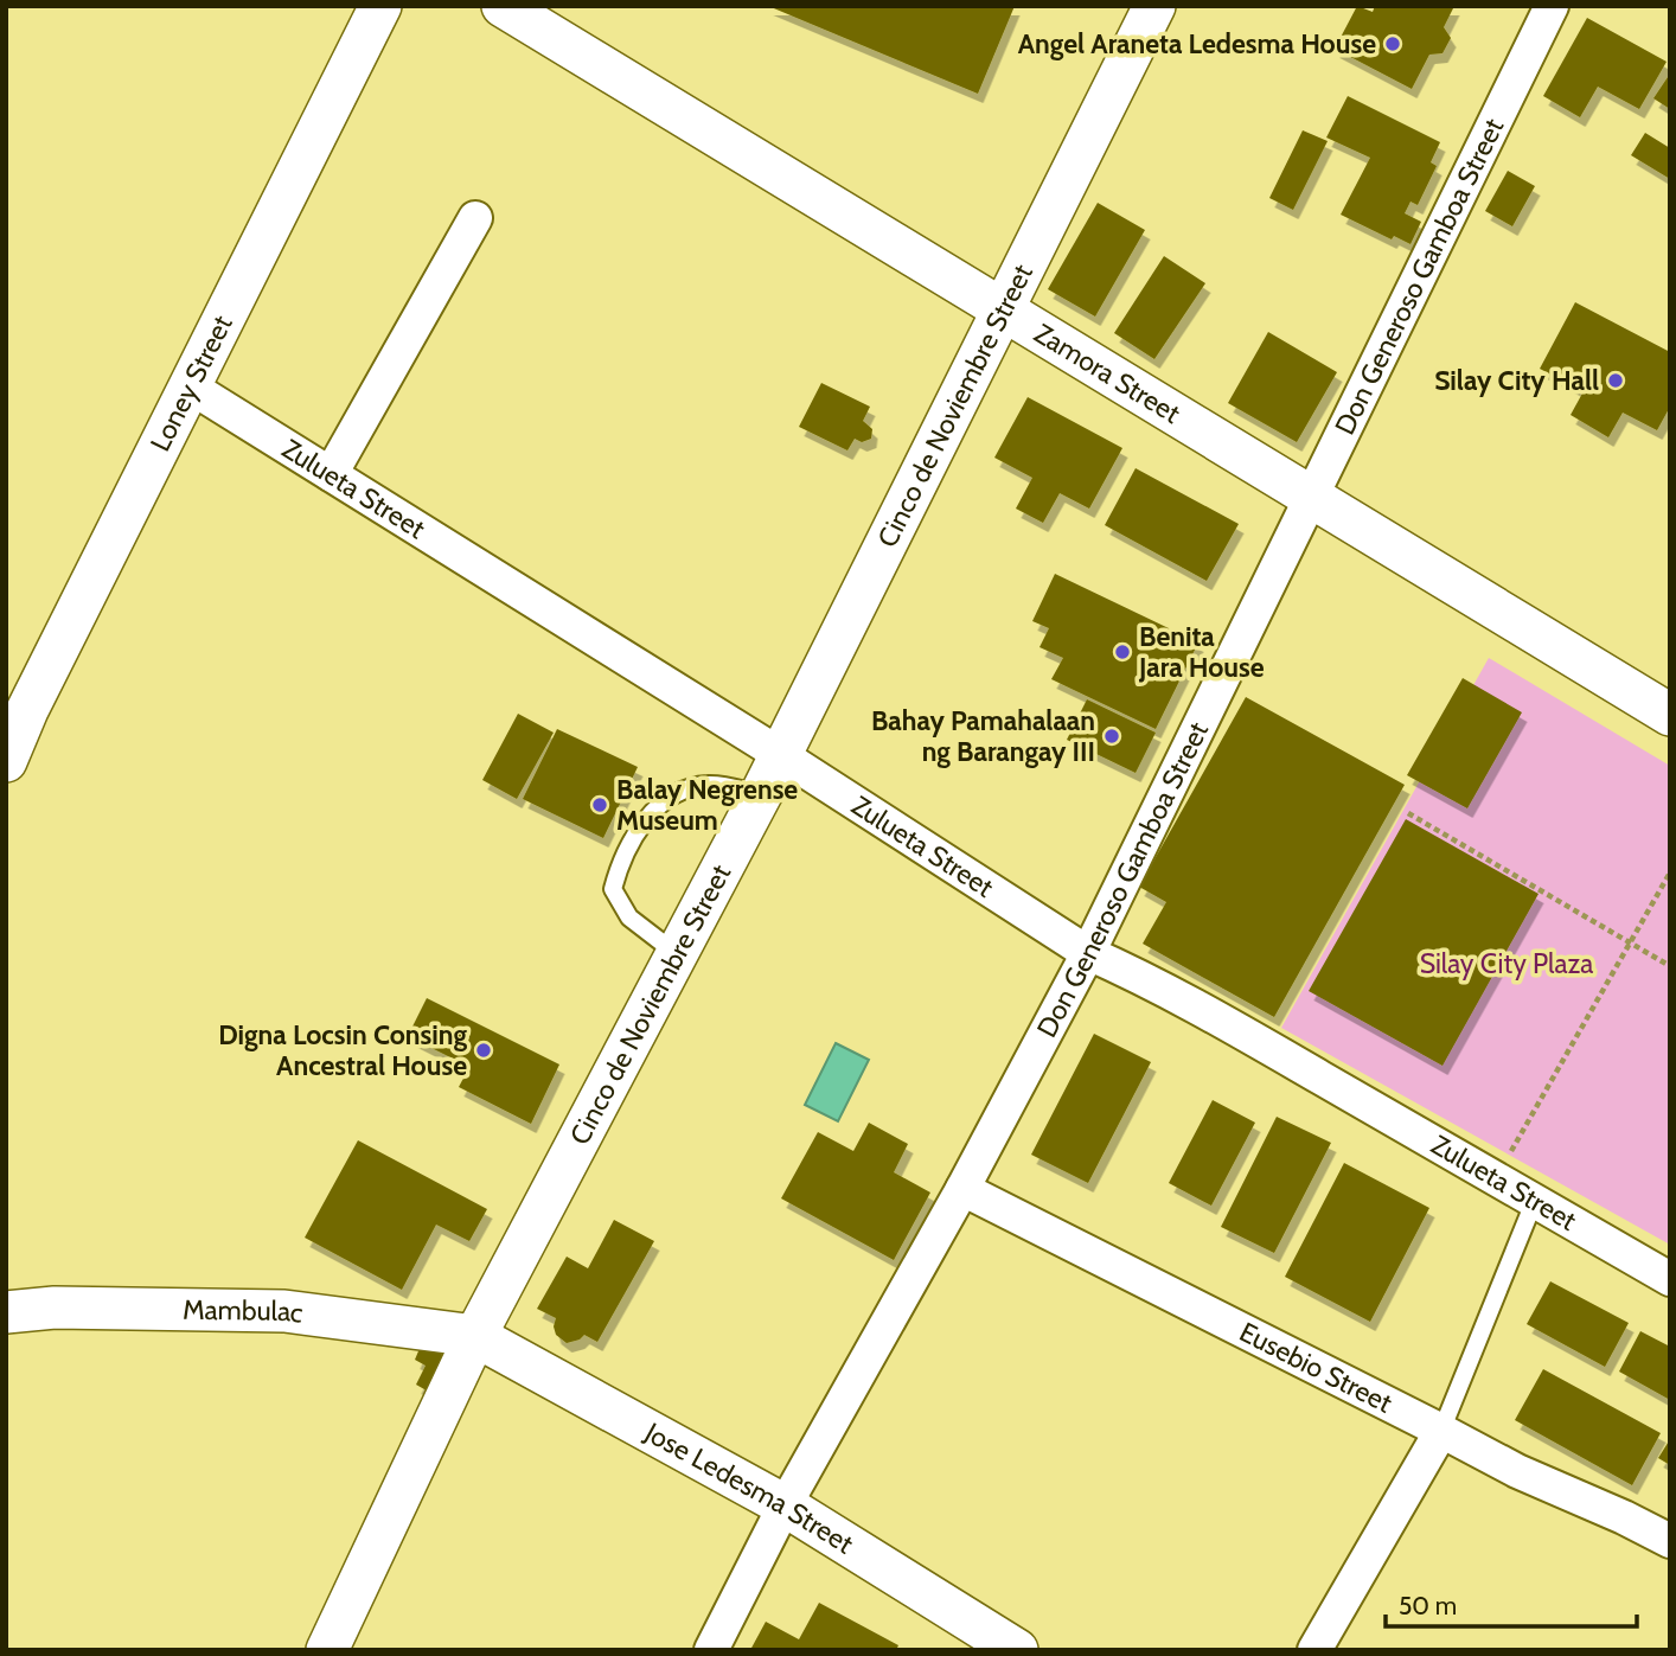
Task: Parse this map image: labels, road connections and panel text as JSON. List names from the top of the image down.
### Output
{
  "streets": {
    "street": [
      "Don Generoso Gamboa Street",
      "Zamora Street",
      "Loney Street",
      "Cinco de Noviembre Street",
      "Zulueta Street",
      "Mambulac",
      "Eusebio Street",
      "Jose Ledesma Street"
    ]
  },
  "crossings": [
    ["Don Generoso Gamboa Street", "Zamora Street"],
    ["Don Generoso Gamboa Street", "Zulueta Street"],
    ["Don Generoso Gamboa Street", "Eusebio Street"],
    ["Don Generoso Gamboa Street", "Jose Ledesma Street"],
    ["Zamora Street", "Cinco de Noviembre Street"],
    ["Loney Street", "Zulueta Street"],
    ["Cinco de Noviembre Street", "Zulueta Street"],
    ["Cinco de Noviembre Street", "Mambulac"],
    ["Cinco de Noviembre Street", "Jose Ledesma Street"],
    ["Mambulac", "Jose Ledesma Street"]
  ],
  "parks": ["Silay City Plaza"],
  "places": [
    "Angel Araneta Ledesma House",
    "Silay City Hall",
    "Benita Jara House",
    "Bahay Pamahalaan ng Barangay III",
    "Balay Negrense Museum",
    "Digna Locsin Consing Ancestral House"
  ],
  "scale_bar": "50 m"
}
